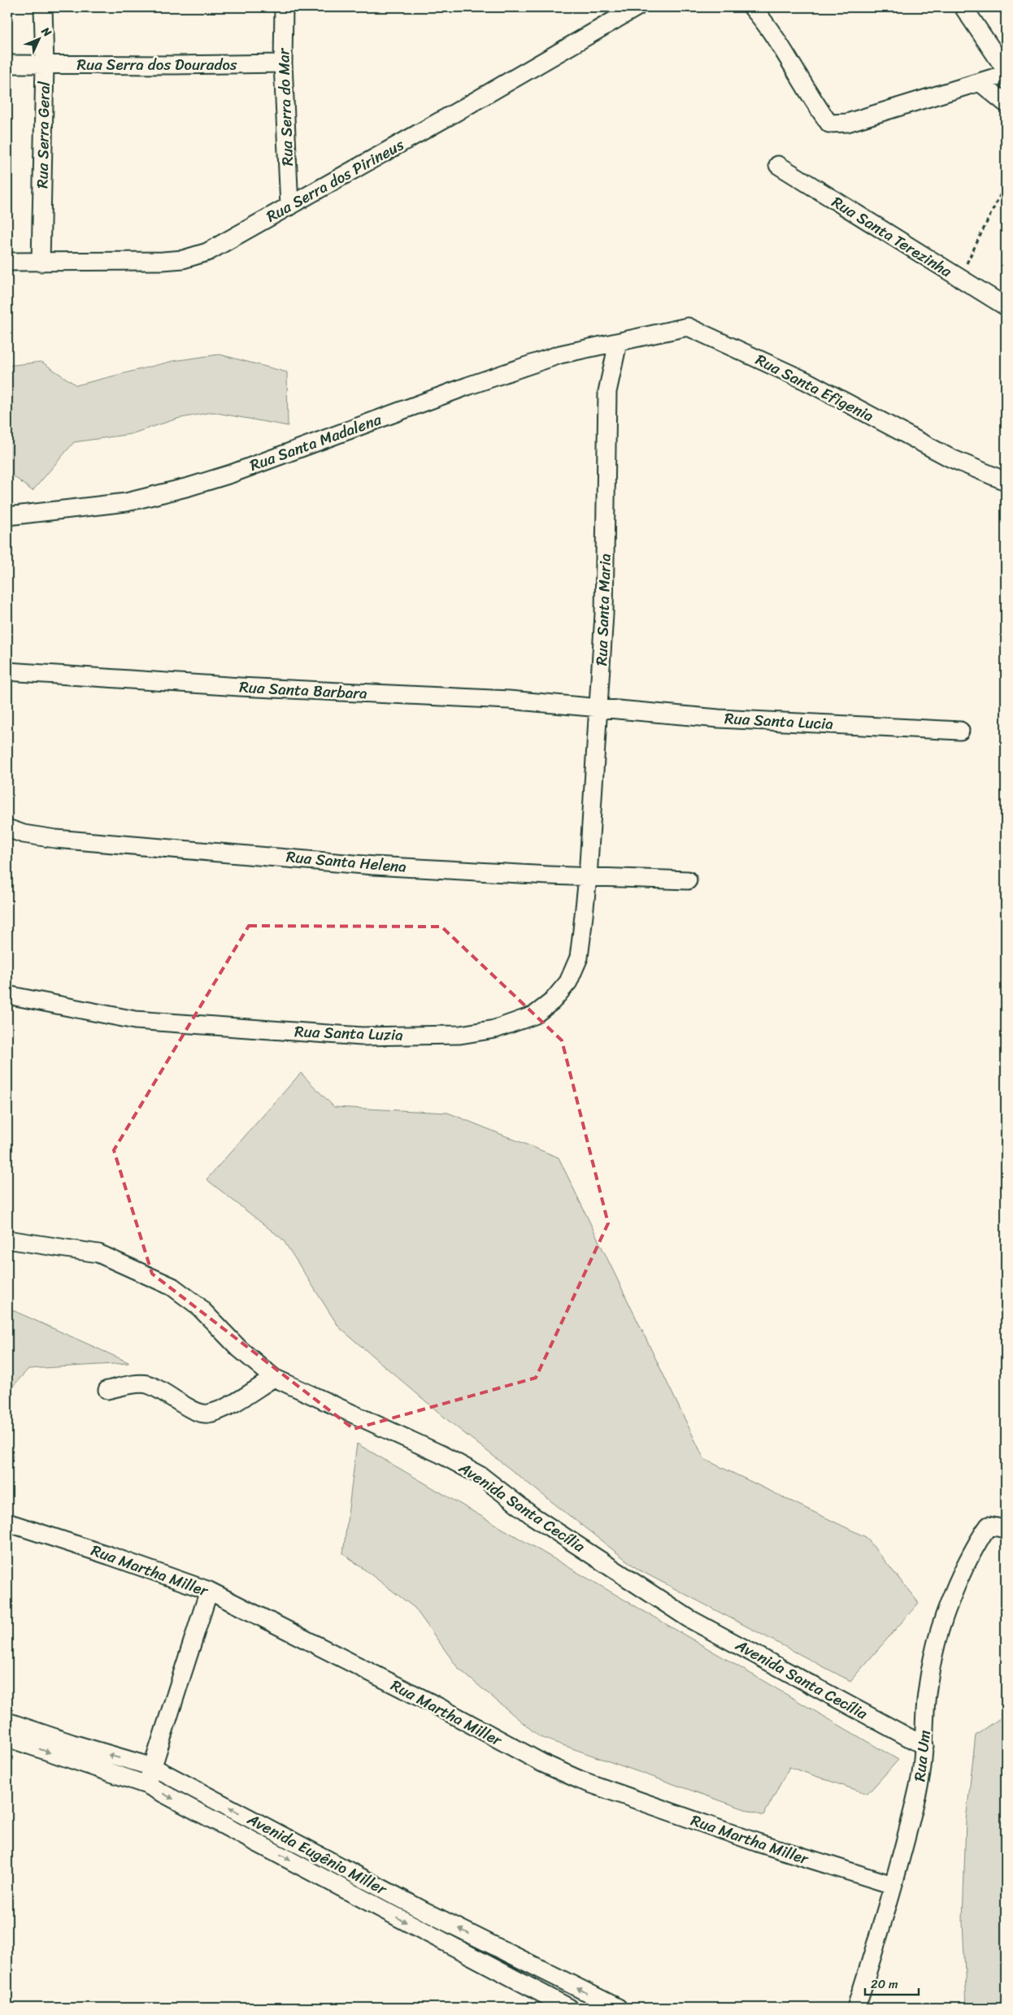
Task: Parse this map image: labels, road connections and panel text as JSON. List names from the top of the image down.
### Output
{
  "streets": {
    "street": [
      "Rua Serra dos Dourados",
      "Rua Serra do Mar",
      "Rua Serra Geral",
      "Rua Serra dos Pirineus",
      "Rua Santa Terezinha",
      "Rua Santa Efigenia",
      "Rua Santa Madalena",
      "Rua Santa Maria",
      "Rua Santa Barbara",
      "Rua Santa Lucia",
      "Rua Santa Helena",
      "Rua Santa Luzia",
      "Avenida Santa Cecília",
      "Rua Martha Miller",
      "Rua Um",
      "Avenida Eugênio Miller"
    ]
  },
  "crossings": [
    ["Rua Serra dos Dourados", "Rua Serra do Mar"],
    ["Rua Serra dos Dourados", "Rua Serra Geral"],
    ["Rua Serra do Mar", "Rua Serra dos Pirineus"],
    ["Rua Serra Geral", "Rua Serra dos Pirineus"],
    ["Rua Santa Efigenia", "Rua Santa Madalena"],
    ["Rua Santa Efigenia", "Rua Santa Maria"],
    ["Rua Santa Madalena", "Rua Santa Maria"],
    ["Rua Santa Maria", "Rua Santa Barbara"],
    ["Rua Santa Maria", "Rua Santa Lucia"],
    ["Rua Santa Maria", "Rua Santa Helena"],
    ["Rua Santa Maria", "Rua Santa Luzia"],
    ["Rua Santa Barbara", "Rua Santa Lucia"],
    ["Rua Santa Helena", "Rua Santa Luzia"],
    ["Avenida Santa Cecília", "Rua Um"],
    ["Rua Martha Miller", "Rua Um"]
  ],
  "scale_bar": "20 m",
  "north": "top right"
}
